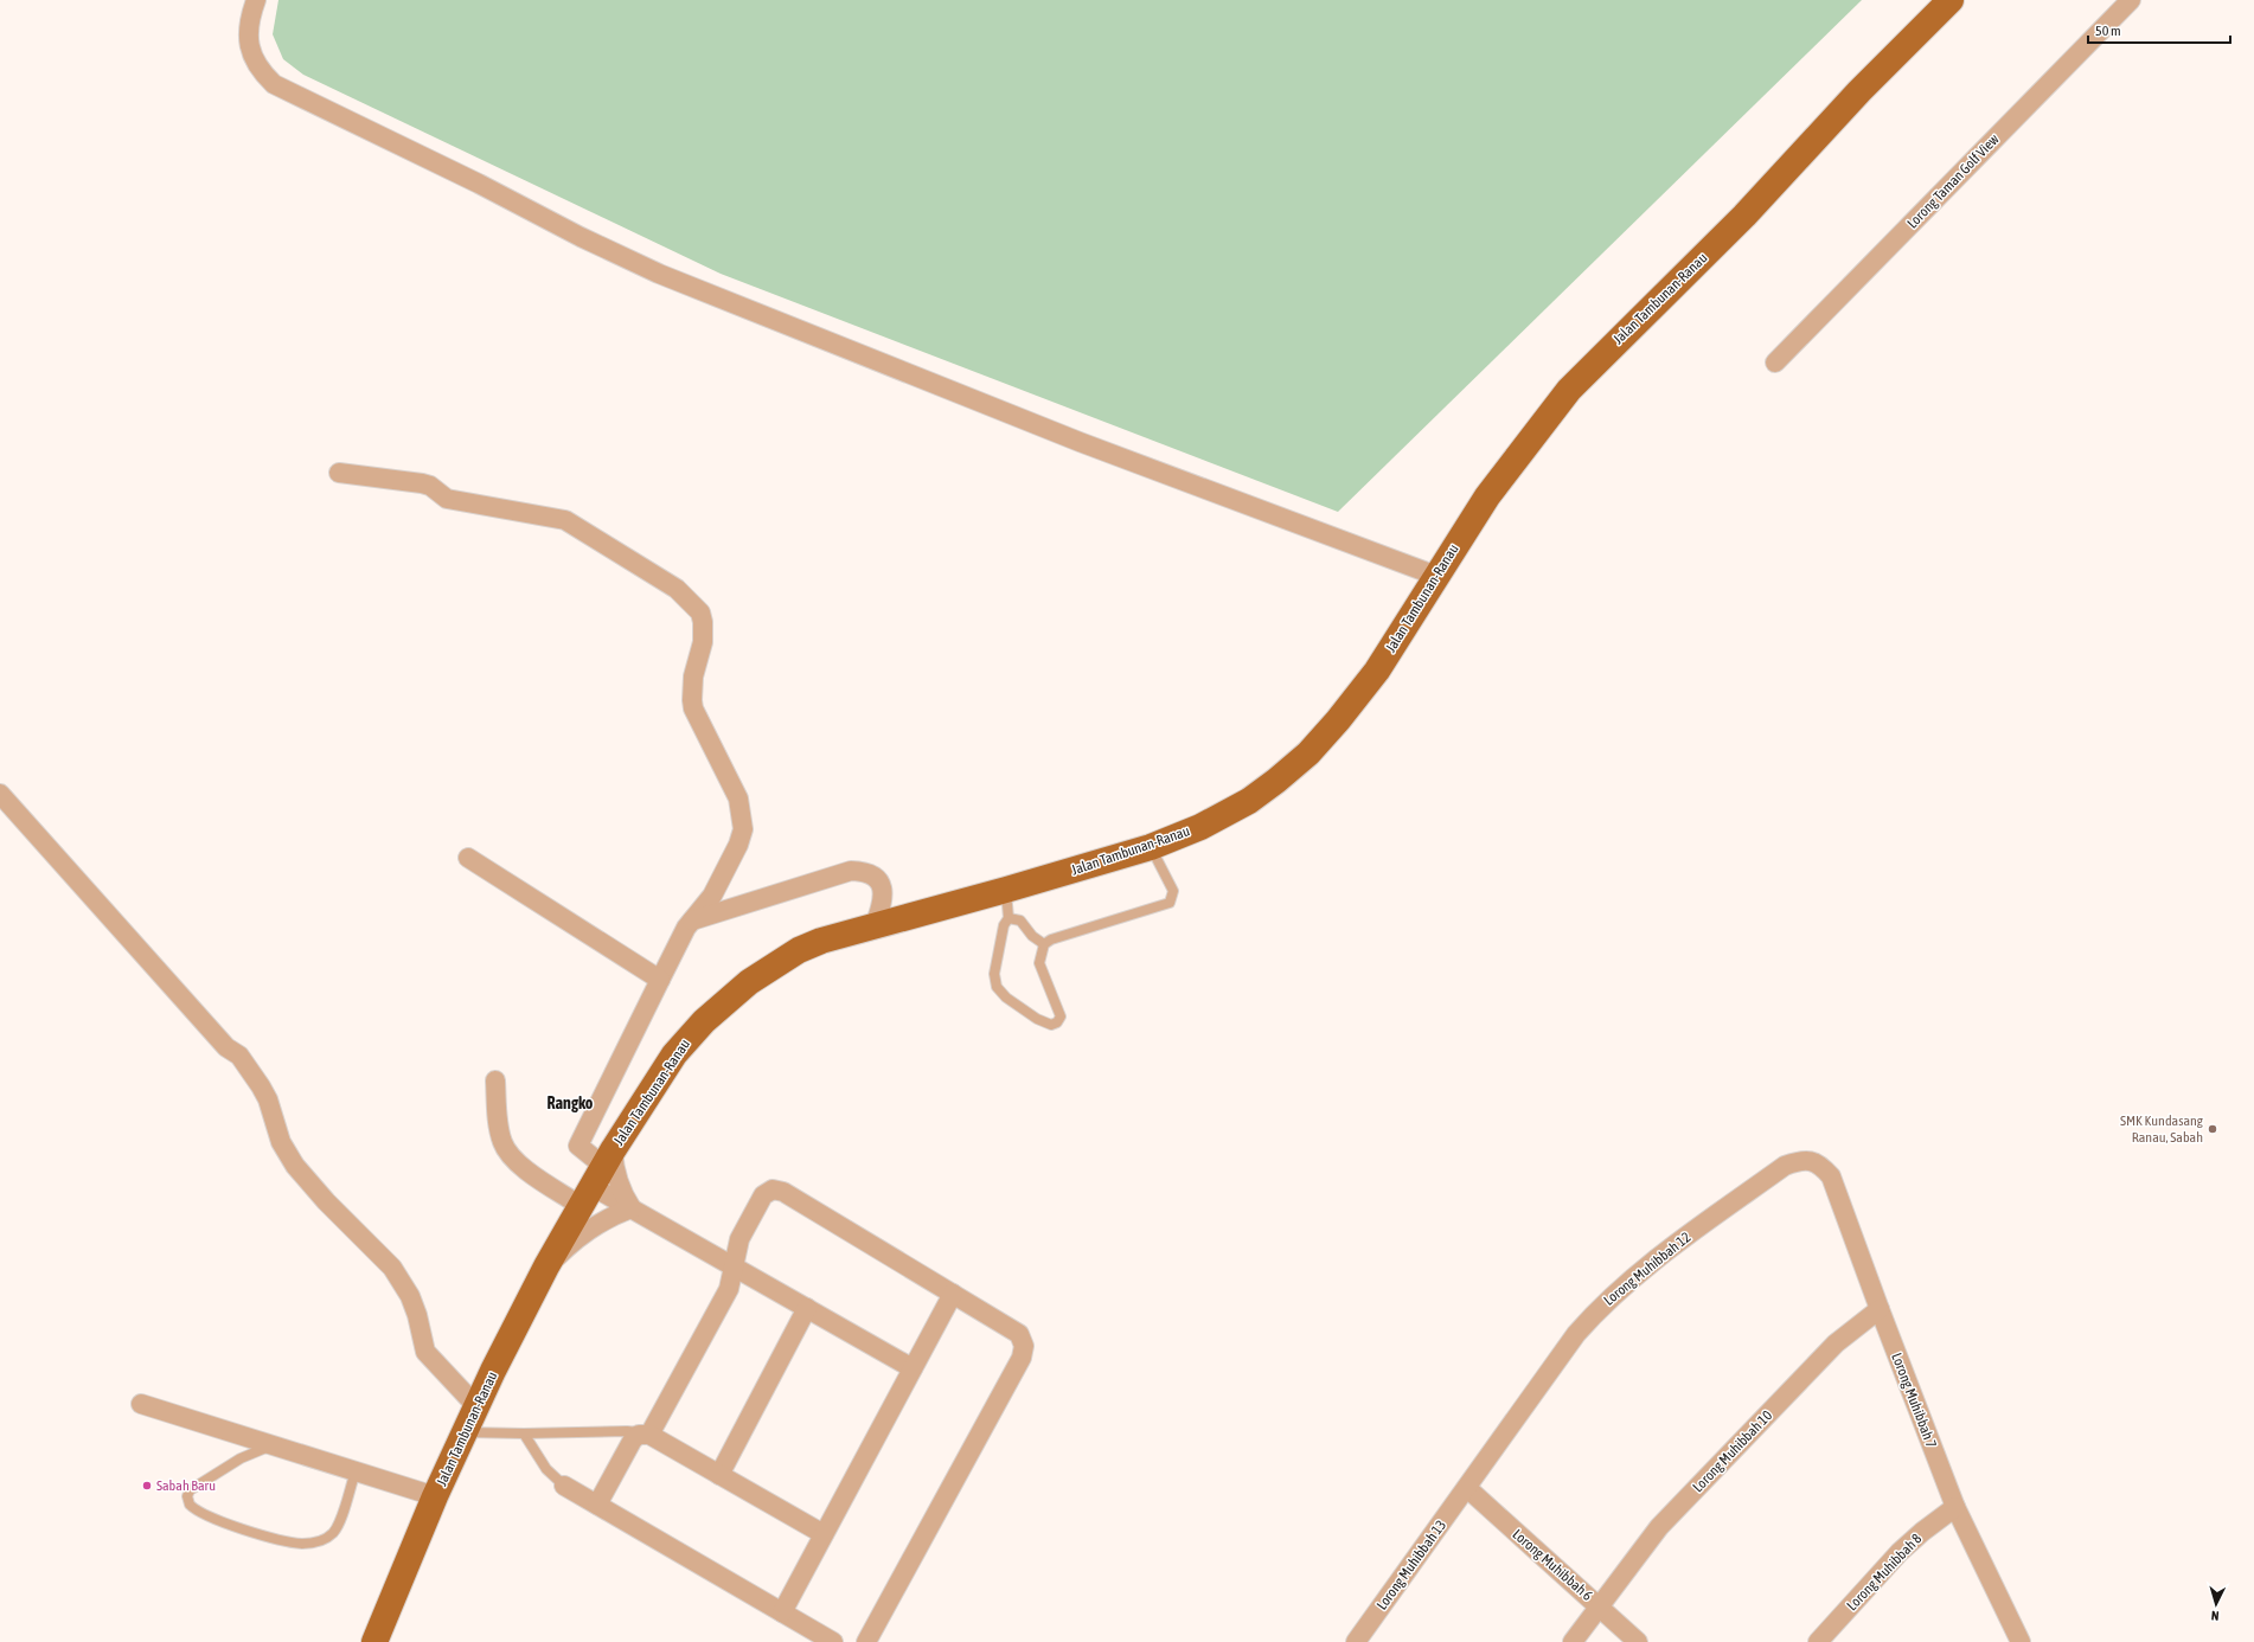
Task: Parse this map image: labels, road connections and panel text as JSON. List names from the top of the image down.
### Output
{
  "streets": {
    "main road": ["Jalan Tambunan-Ranau"],
    "street": [
      "Lorong Taman Golf View",
      "Lorong Muhibbah 12",
      "Lorong Muhibbah 7",
      "Lorong Muhibbah 10",
      "Lorong Muhibbah 13",
      "Lorong Muhibbah 6",
      "Lorong Muhibbah 8"
    ]
  },
  "crossings": [
    ["Lorong Muhibbah 12", "Lorong Muhibbah 7"],
    ["Lorong Muhibbah 12", "Lorong Muhibbah 13"],
    ["Lorong Muhibbah 12", "Lorong Muhibbah 6"],
    ["Lorong Muhibbah 7", "Lorong Muhibbah 10"],
    ["Lorong Muhibbah 7", "Lorong Muhibbah 8"],
    ["Lorong Muhibbah 10", "Lorong Muhibbah 6"],
    ["Lorong Muhibbah 13", "Lorong Muhibbah 6"]
  ],
  "districts": ["Rangko"],
  "places": ["SMK Kundasang Ranau, Sabah", "Sabah Baru"],
  "scale_bar": "50 m",
  "north": "bottom"
}
